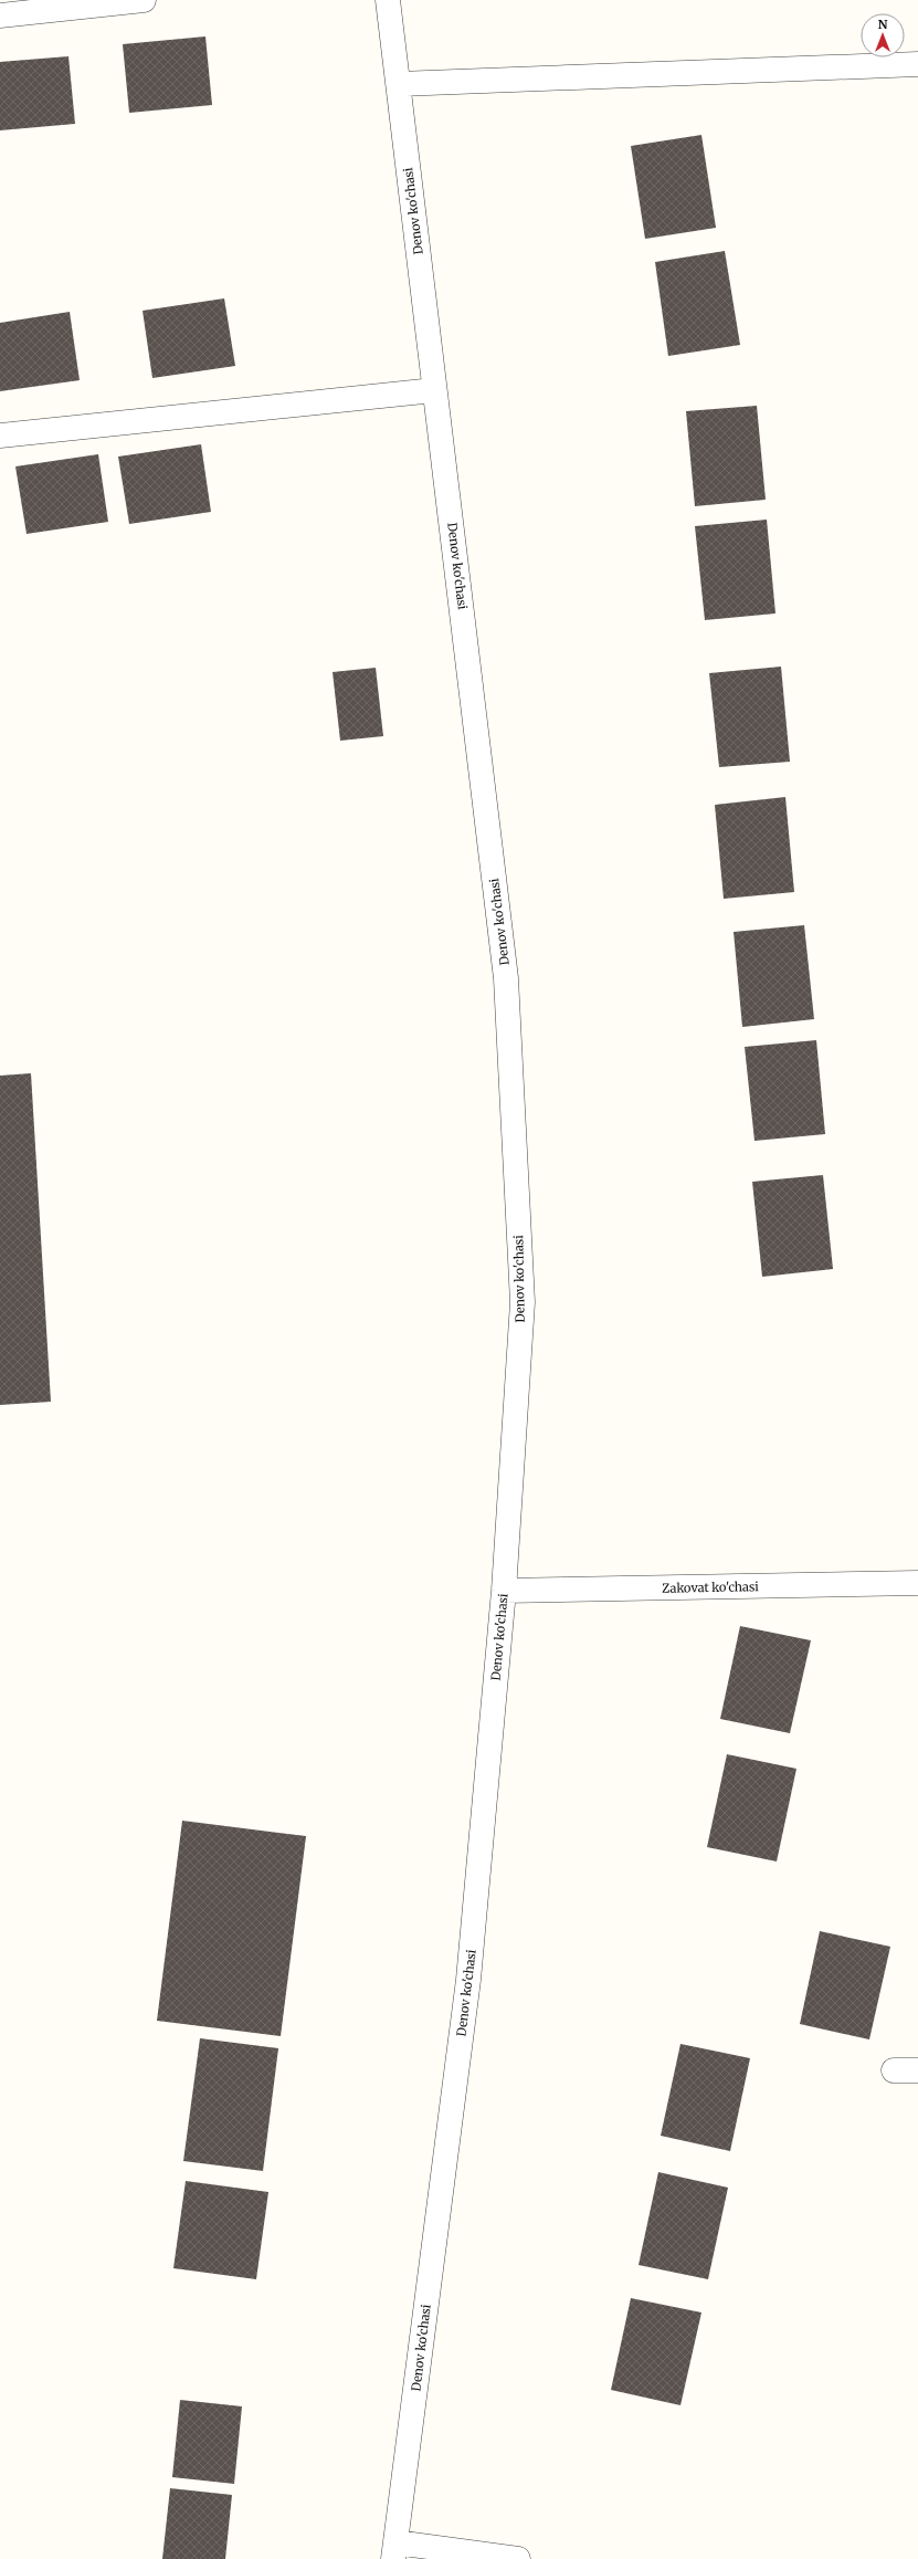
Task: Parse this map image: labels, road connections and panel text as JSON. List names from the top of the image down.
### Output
{
  "streets": {
    "street": ["Denov ko'chasi", "Zakovat ko'chasi"]
  },
  "crossings": [
    ["Denov ko'chasi", "Zakovat ko'chasi"]
  ],
  "north": "top"
}
